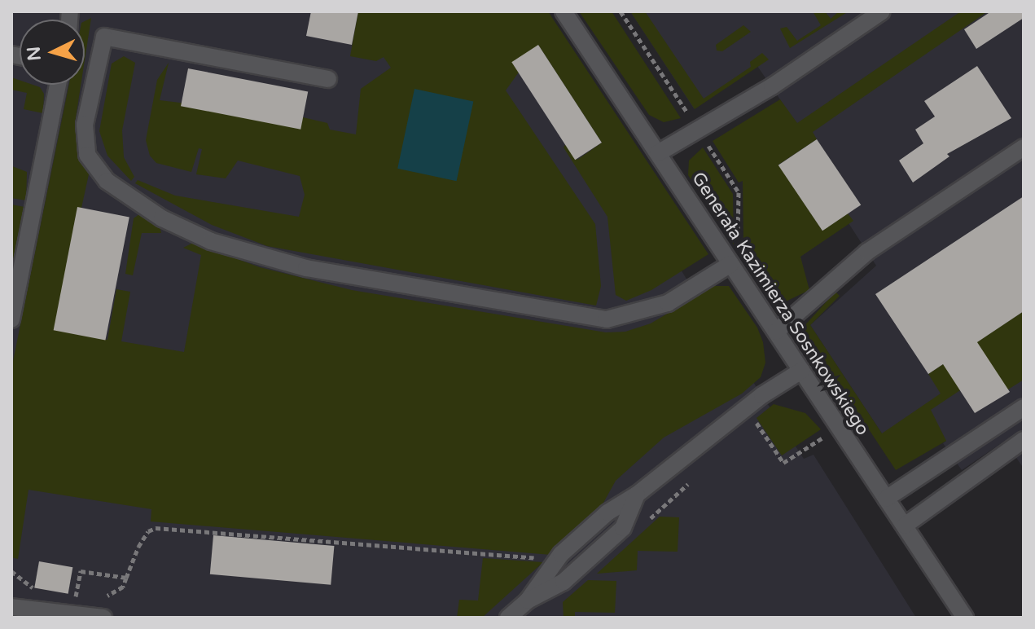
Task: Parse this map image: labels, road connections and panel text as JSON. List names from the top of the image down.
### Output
{
  "streets": {
    "street": ["Generała Kazimierza Sosnkowskiego"]
  },
  "north": "left"
}
